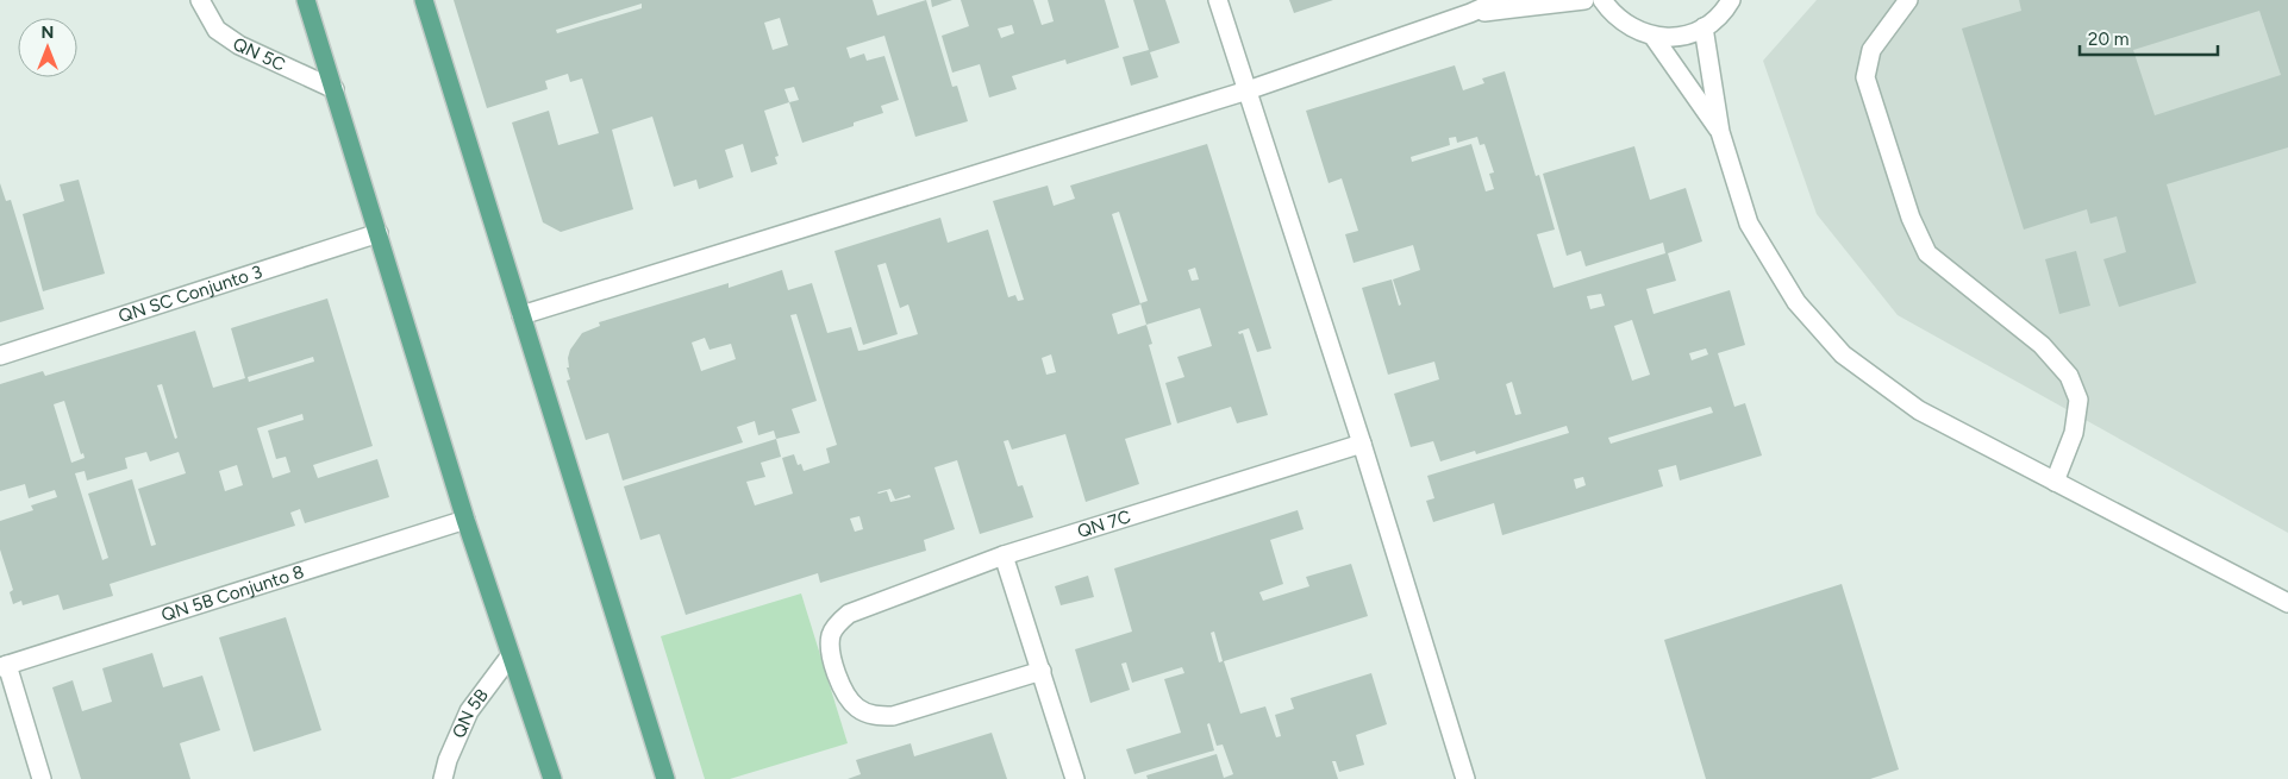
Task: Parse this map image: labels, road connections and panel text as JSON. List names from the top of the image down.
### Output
{
  "streets": {
    "street": [
      "QN 5C",
      "QN SC Conjunto 3",
      "QN 7C",
      "QN 5B Conjunto 8",
      "QN 5B"
    ]
  },
  "scale_bar": "20 m",
  "north": "top"
}
